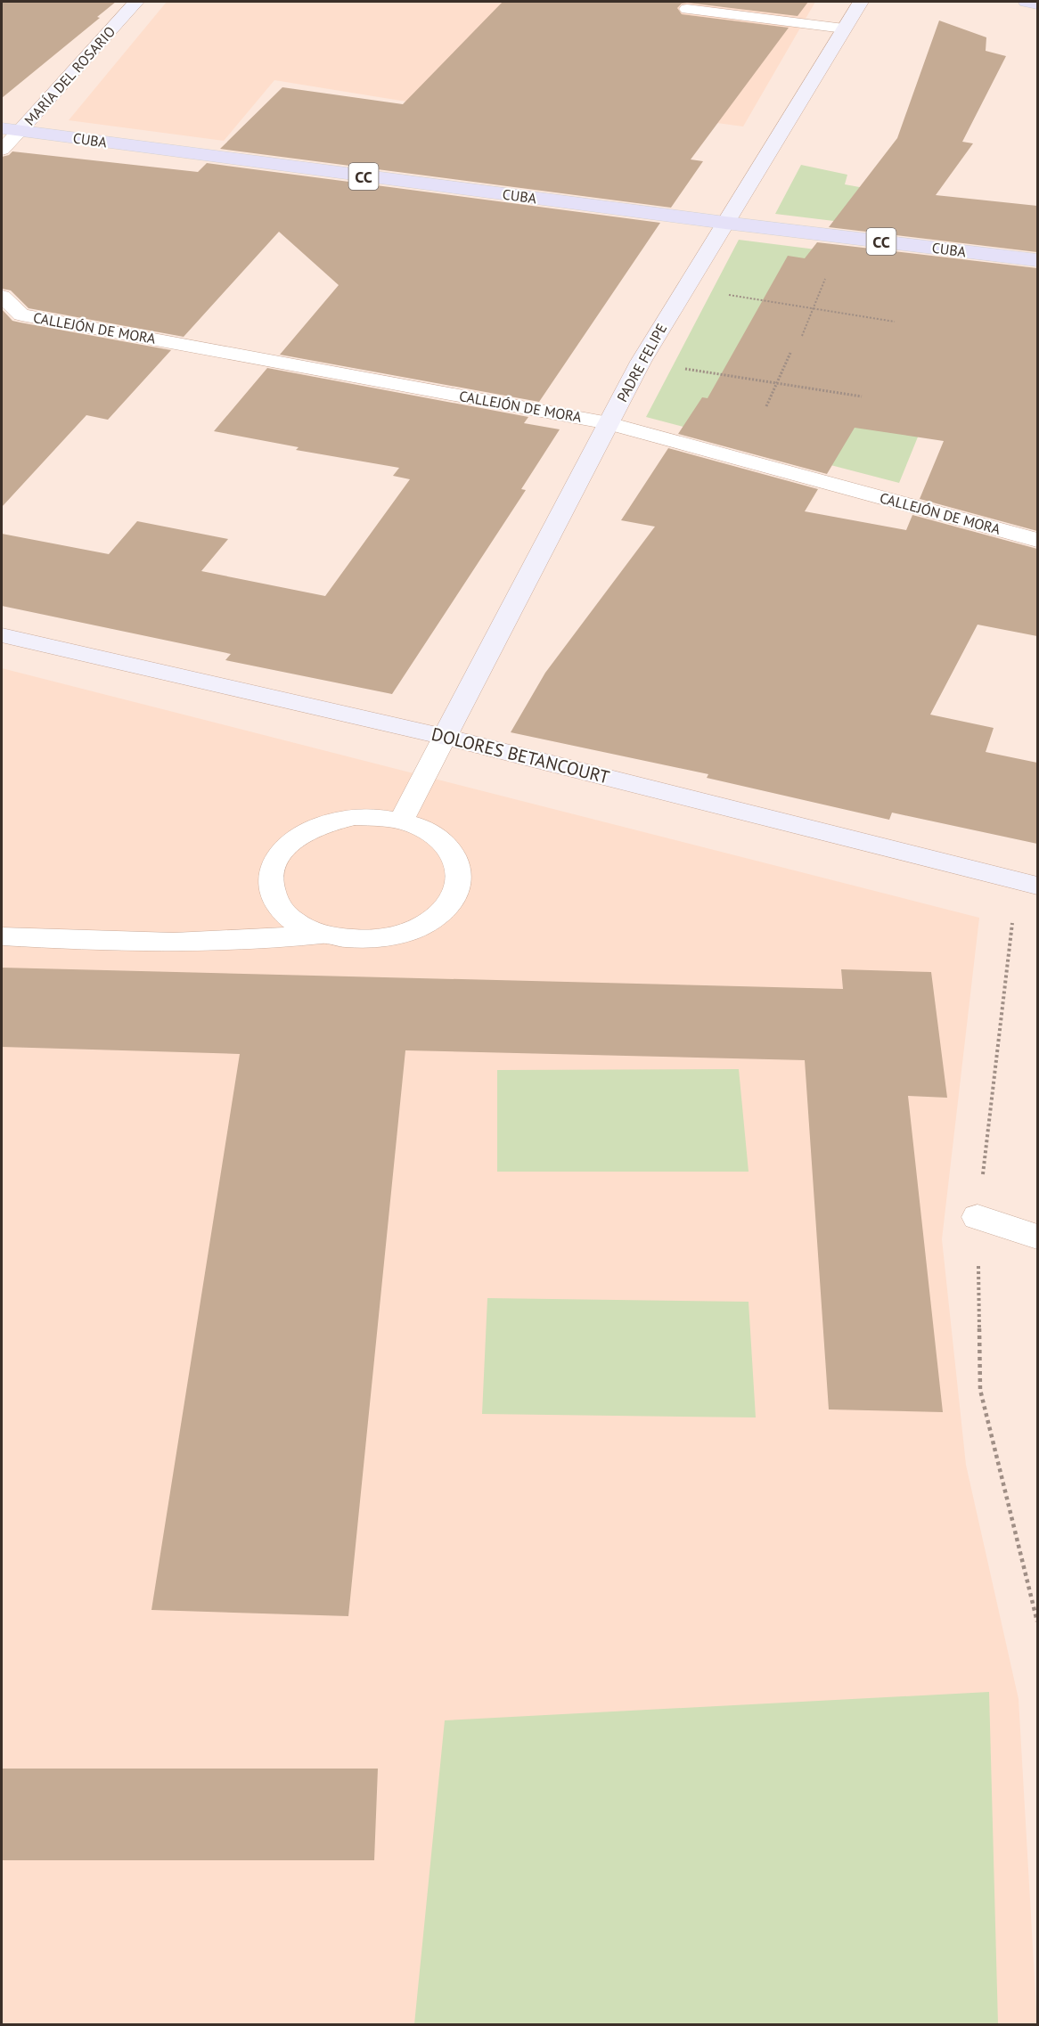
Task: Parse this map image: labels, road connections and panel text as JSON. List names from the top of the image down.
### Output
{
  "streets": {
    "main road": ["CUBA", "CC"],
    "street": [
      "MARÍA DEL ROSARIO",
      "CALLEJÓN DE MORA",
      "PADRE FELIPE",
      "DOLORES BETANCOURT"
    ]
  },
  "crossings": [
    ["MARÍA DEL ROSARIO", "CUBA"],
    ["CUBA", "PADRE FELIPE"],
    ["CALLEJÓN DE MORA", "PADRE FELIPE"],
    ["PADRE FELIPE", "DOLORES BETANCOURT"]
  ]
}
